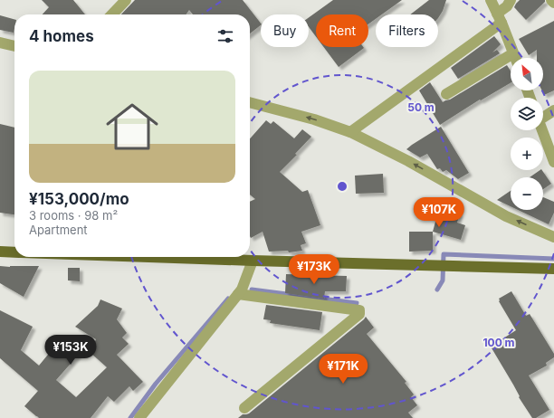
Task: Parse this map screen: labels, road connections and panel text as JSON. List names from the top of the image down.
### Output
{
  "north": "top left",
  "page": {
    "chip": ["Buy", "Rent", "Filters"],
    "heading": "4 homes",
    "map_buttons": ["+", "−"],
    "list": [
      {
        "name": "¥153,000/mo",
        "note": "3 rooms · 98 m² · Apartment"
      }
    ],
    "price": [
      "¥107K",
      "¥173K",
      "¥153K",
      "¥171K"
    ]
  },
  "rings": ["50 m", "100 m"]
}
